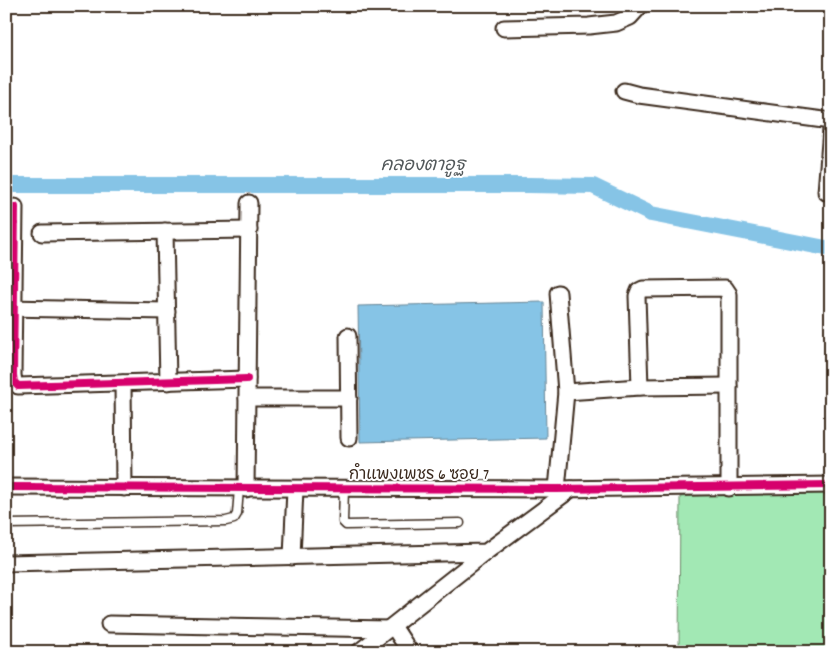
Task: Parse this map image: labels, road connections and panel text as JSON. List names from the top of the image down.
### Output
{
  "streets": {
    "street": ["กำแพงเพชร 6 ซอย 7"]
  },
  "water": ["คลองตาอูฐ"]
}
